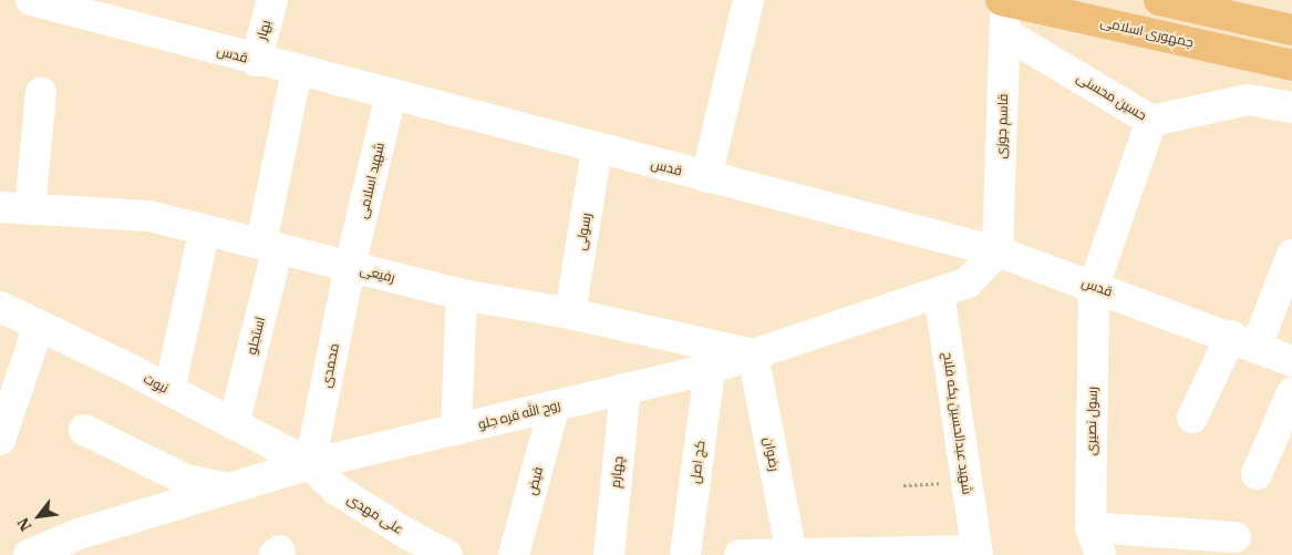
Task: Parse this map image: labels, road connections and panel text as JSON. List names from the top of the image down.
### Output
{
  "streets": {
    "main road": ["جمهوری اسلامی"],
    "street": [
      "بهار",
      "قدس",
      "حسین محسنی",
      "قاسم جوزی",
      "شهید اسلامی",
      "رسولی",
      "رفیعی",
      "استجلو",
      "محمدی",
      "نبوت",
      "روح الله قره جلو",
      "رسول نصیری",
      "شهید عبدالحسین یکه فلاح",
      "رضوان",
      "کج اصل",
      "چهارم",
      "فیض",
      "علی مهدی"
    ]
  },
  "crossings": [
    ["بهار", "قدس"],
    ["جمهوری اسلامی", "قاسم جوزی"],
    ["قدس", "قاسم جوزی"],
    ["قدس", "شهید اسلامی"],
    ["قدس", "رسولی"],
    ["قدس", "استجلو"],
    ["قدس", "روح الله قره جلو"],
    ["قدس", "رسول نصیری"],
    ["حسین محسنی", "قاسم جوزی"],
    ["حسین محسنی", "رسول نصیری"],
    ["قاسم جوزی", "روح الله قره جلو"],
    ["شهید اسلامی", "رفیعی"],
    ["شهید اسلامی", "محمدی"],
    ["رسولی", "رفیعی"],
    ["رفیعی", "استجلو"],
    ["رفیعی", "محمدی"],
    ["رفیعی", "روح الله قره جلو"],
    ["رفیعی", "رضوان"],
    ["استجلو", "نبوت"],
    ["محمدی", "نبوت"],
    ["محمدی", "روح الله قره جلو"],
    ["محمدی", "علی مهدی"],
    ["نبوت", "روح الله قره جلو"],
    ["نبوت", "علی مهدی"],
    ["روح الله قره جلو", "شهید عبدالحسین یکه فلاح"],
    ["روح الله قره جلو", "رضوان"],
    ["روح الله قره جلو", "کج اصل"],
    ["روح الله قره جلو", "چهارم"],
    ["روح الله قره جلو", "فیض"],
    ["روح الله قره جلو", "علی مهدی"]
  ],
  "north": "bottom left"
}
